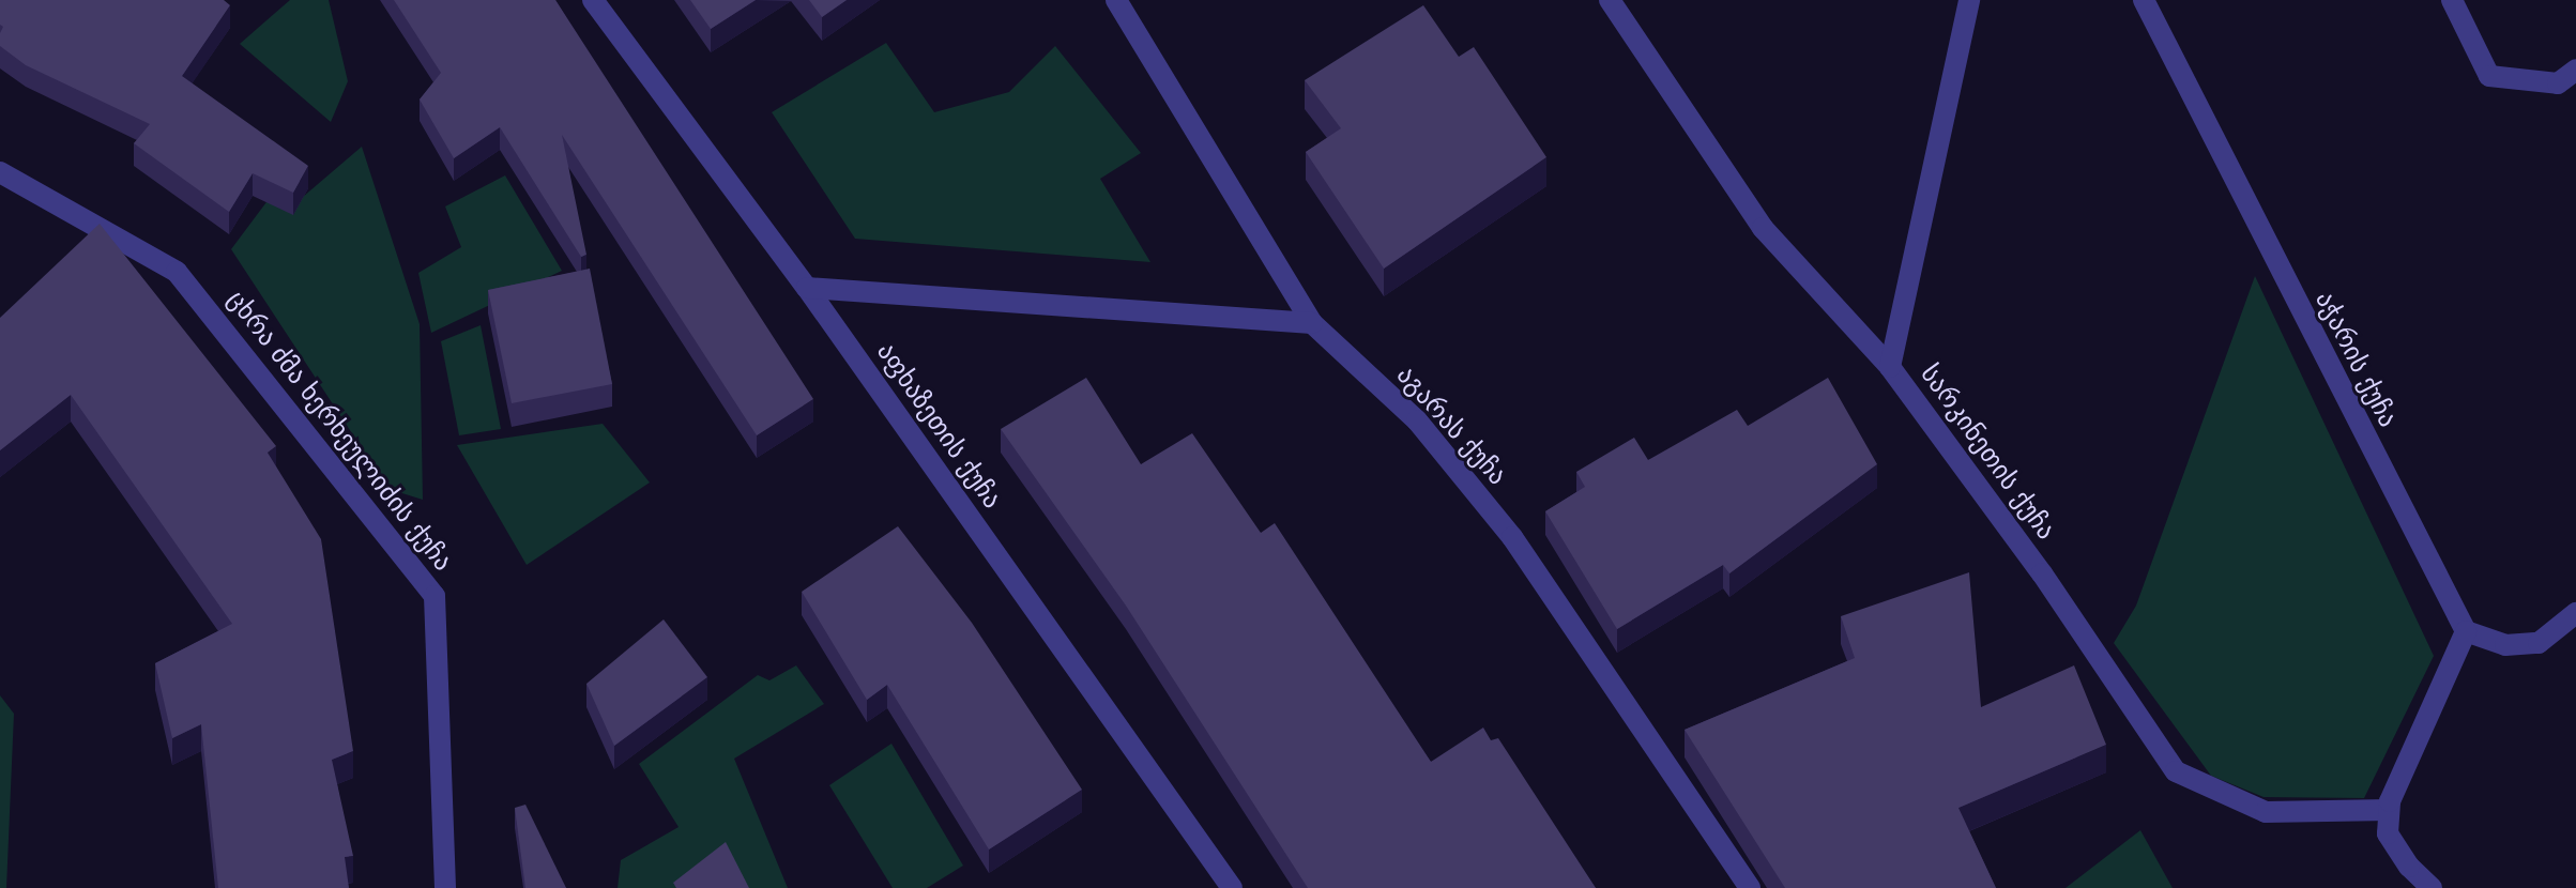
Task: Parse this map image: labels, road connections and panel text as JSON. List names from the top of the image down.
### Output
{
  "streets": {
    "street": [
      "აჭარის ქუჩა",
      "აფხაზეთის ქუჩა",
      "აგარას ქუჩა",
      "ცხრა ძმა ხერხეულიძის ქუჩა",
      "სარკინეთის ქუჩა"
    ]
  }
}
